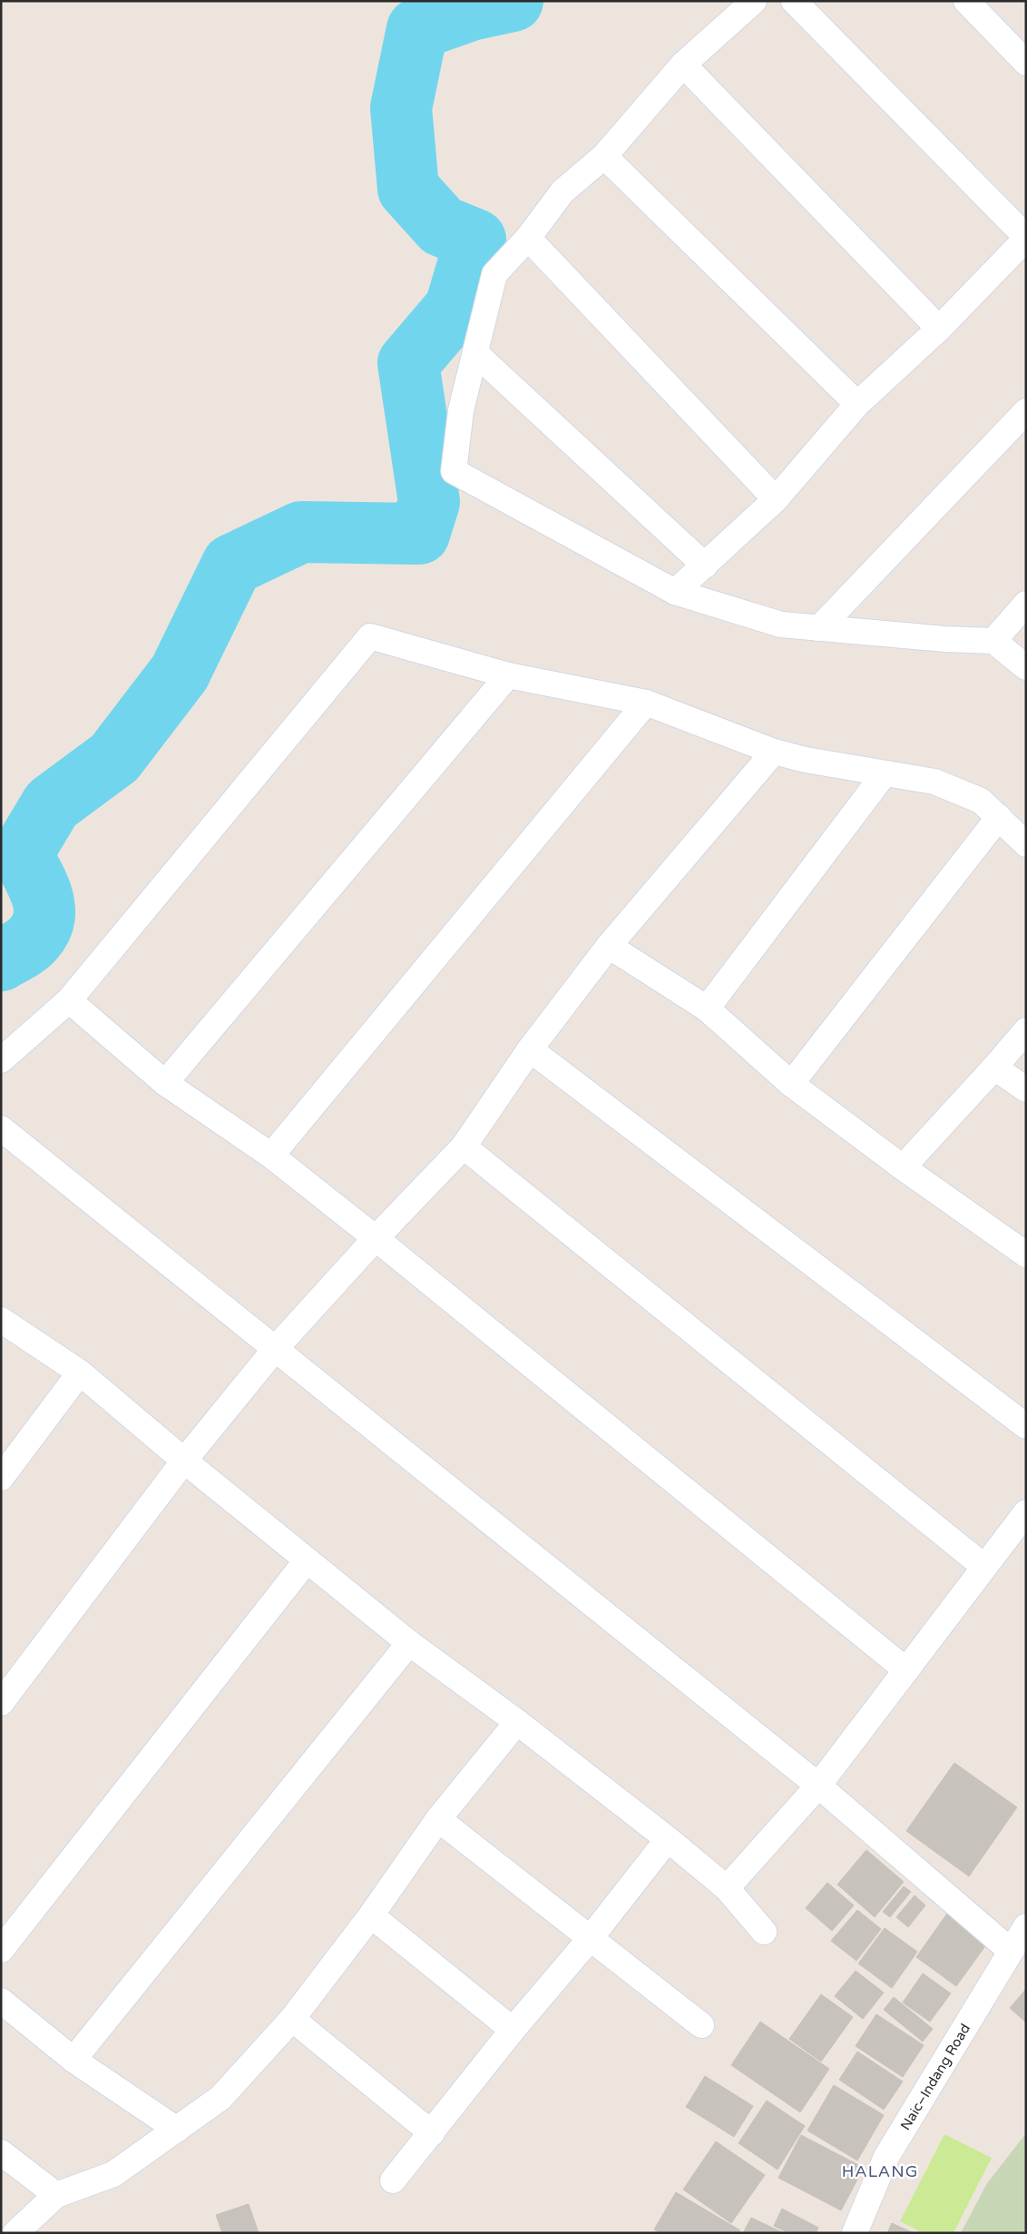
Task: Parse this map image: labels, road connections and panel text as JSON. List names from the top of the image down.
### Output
{
  "streets": {
    "street": ["Naic–Indang Road"]
  },
  "districts": ["HALANG"]
}
